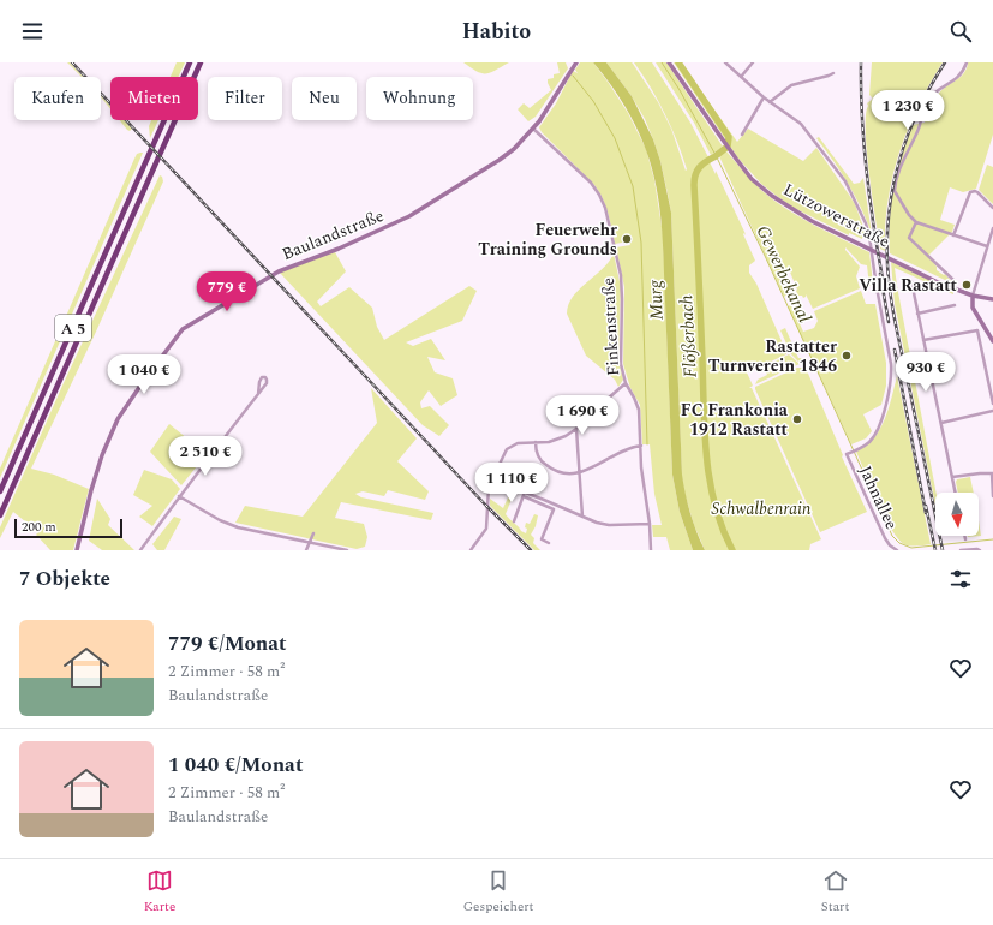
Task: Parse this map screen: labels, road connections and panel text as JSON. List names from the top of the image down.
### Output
{
  "streets": {
    "highway": ["A 5"],
    "street": [
      "Lützowerstraße",
      "Baulandstraße",
      "Finkenstraße",
      "Jahnallee"
    ]
  },
  "crossings": [
    ["Baulandstraße", "Finkenstraße"]
  ],
  "water": ["Gewerbekanal", "Murg", "Flößerbach"],
  "parks": ["Schwalbenrain"],
  "places": [
    "Feuerwehr Training Grounds",
    "Villa Rastatt",
    "Rastatter Turnverein 1846",
    "FC Frankonia 1912 Rastatt"
  ],
  "scale_bar": "200 m",
  "north": "bottom",
  "page": {
    "header": "Habito",
    "chip": [
      "Kaufen",
      "Mieten",
      "Filter",
      "Neu",
      "Wohnung"
    ],
    "price": [
      "1 230 €",
      "779 €",
      "930 €",
      "1 040 €",
      "1 690 €",
      "2 510 €",
      "1 110 €"
    ],
    "scale": "200 m",
    "heading": "7 Objekte",
    "list": [
      {
        "name": "779 €/Monat",
        "note": "2 Zimmer · 58 m² · Baulandstraße"
      },
      {
        "name": "1 040 €/Monat",
        "note": "2 Zimmer · 58 m² · Baulandstraße"
      }
    ],
    "tabs": ["Karte", "Gespeichert", "Start"]
  }
}
